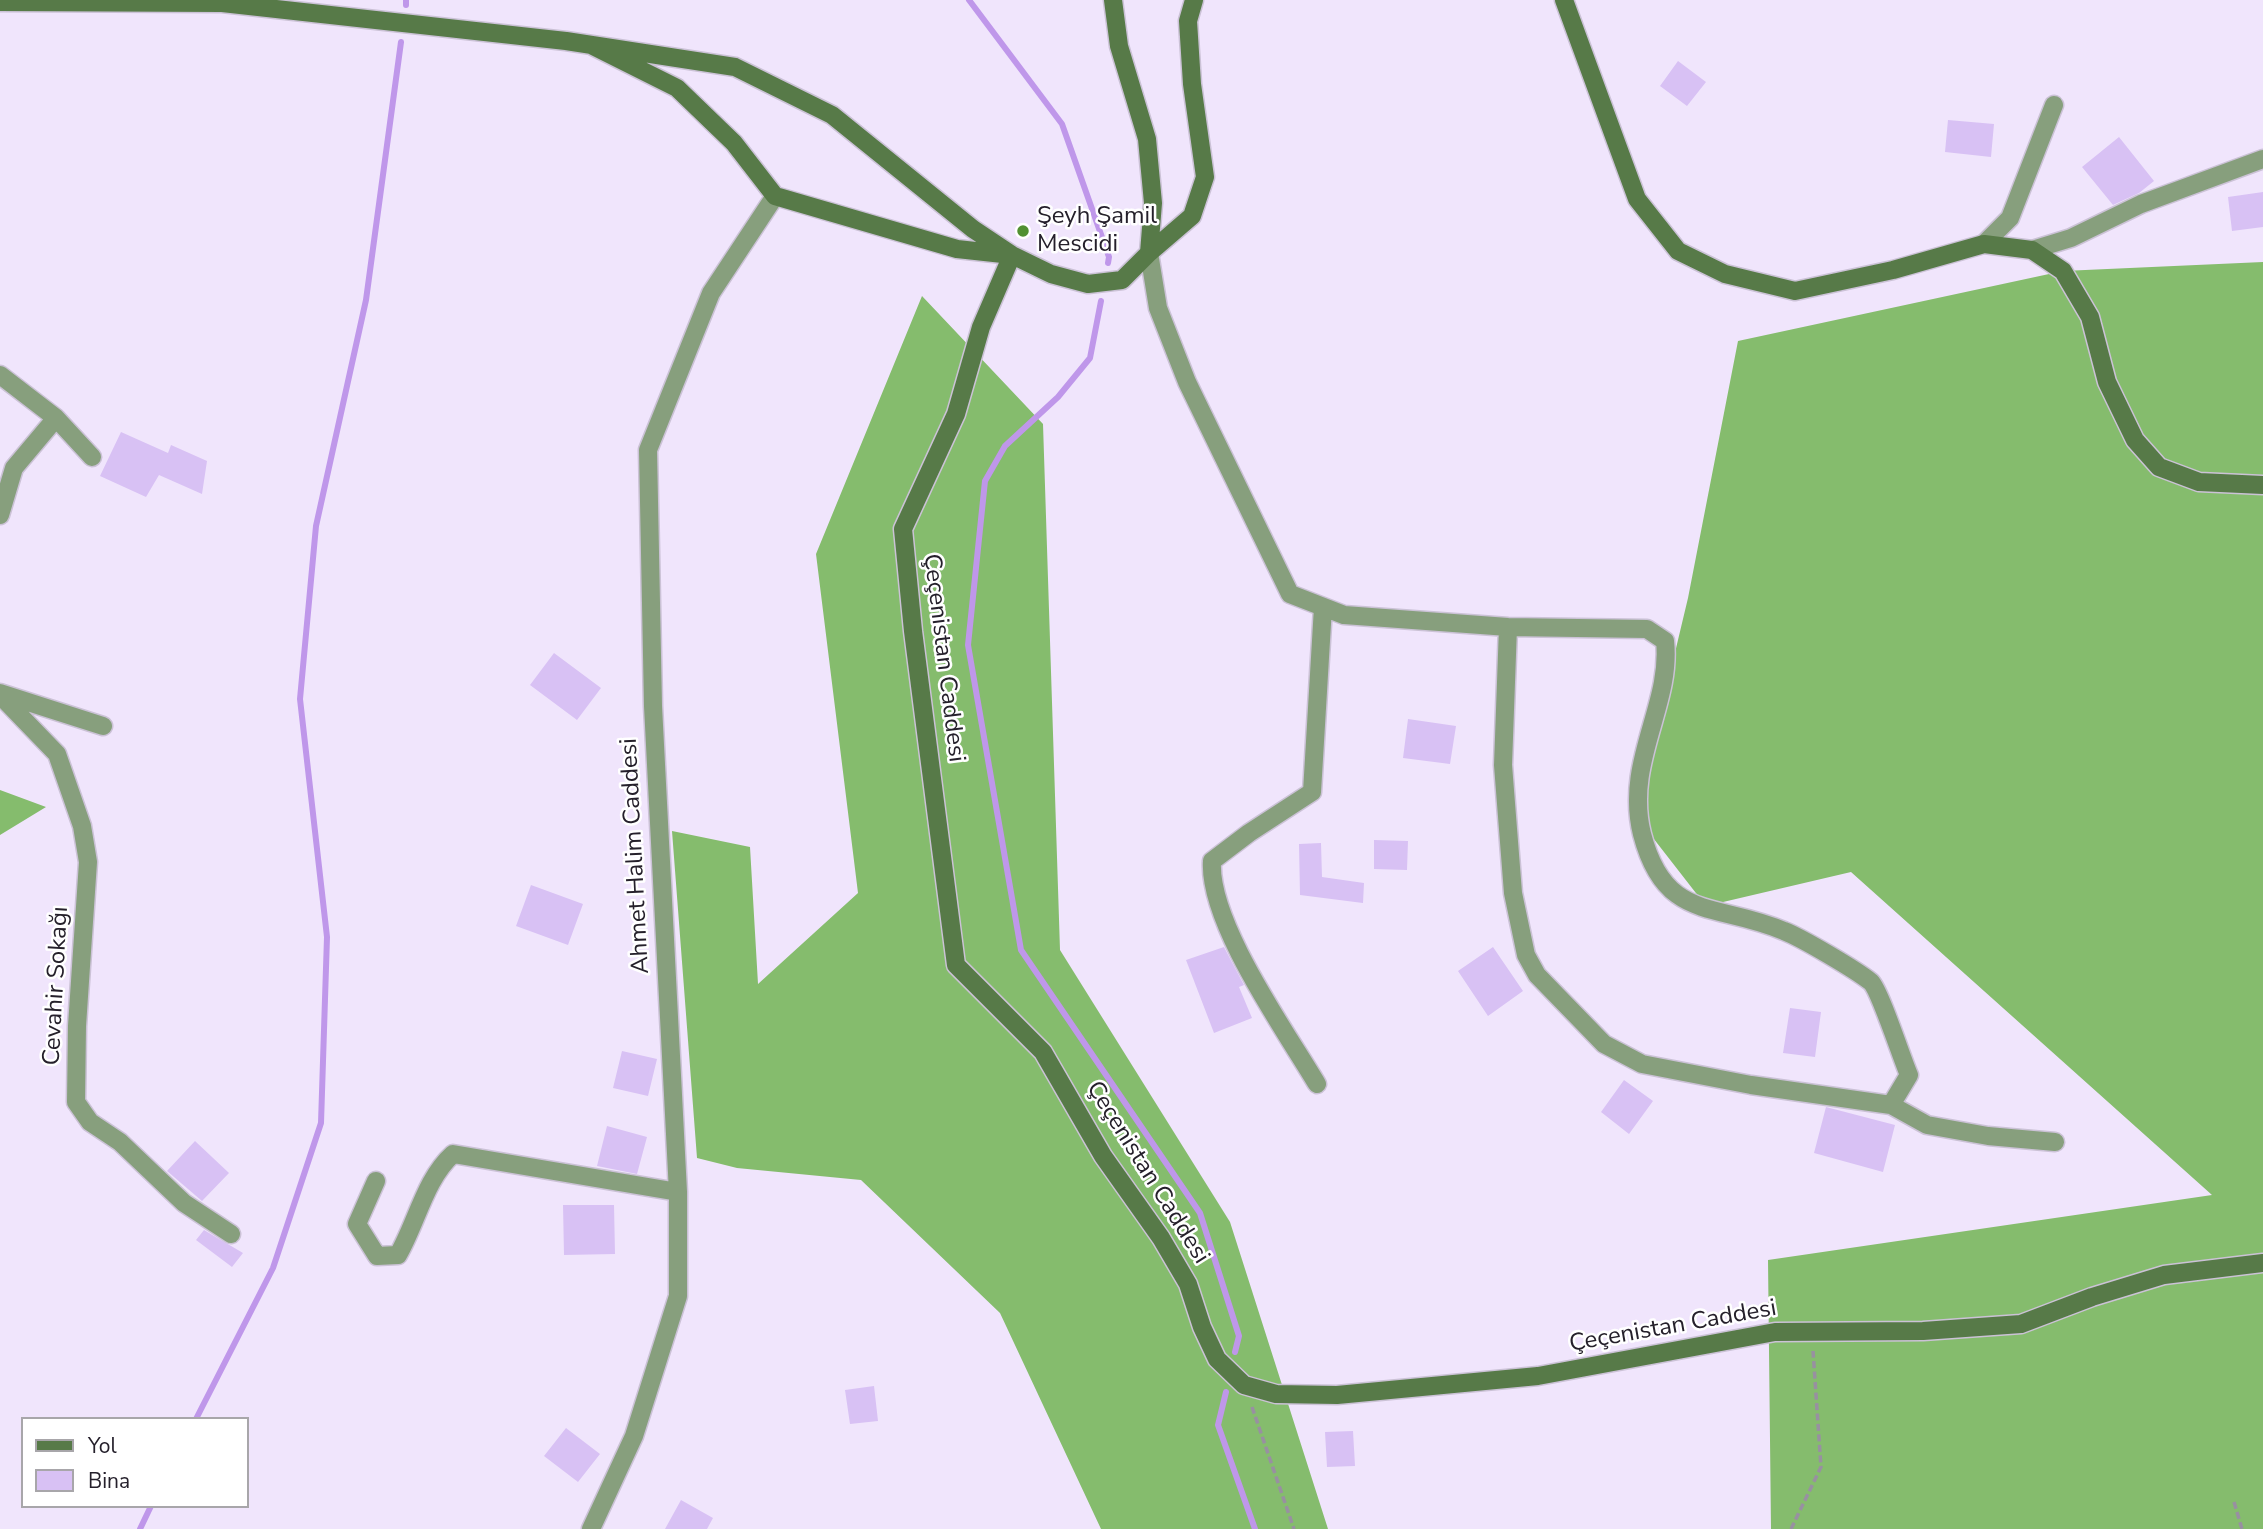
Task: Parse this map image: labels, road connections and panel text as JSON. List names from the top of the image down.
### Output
{
  "streets": {
    "street": ["Çeçenistan Caddesi", "Ahmet Halim Caddesi", "Cevahir Sokağı"]
  },
  "places": ["Şeyh Şamil Mescidi"],
  "legend": ["Yol", "Bina"]
}
